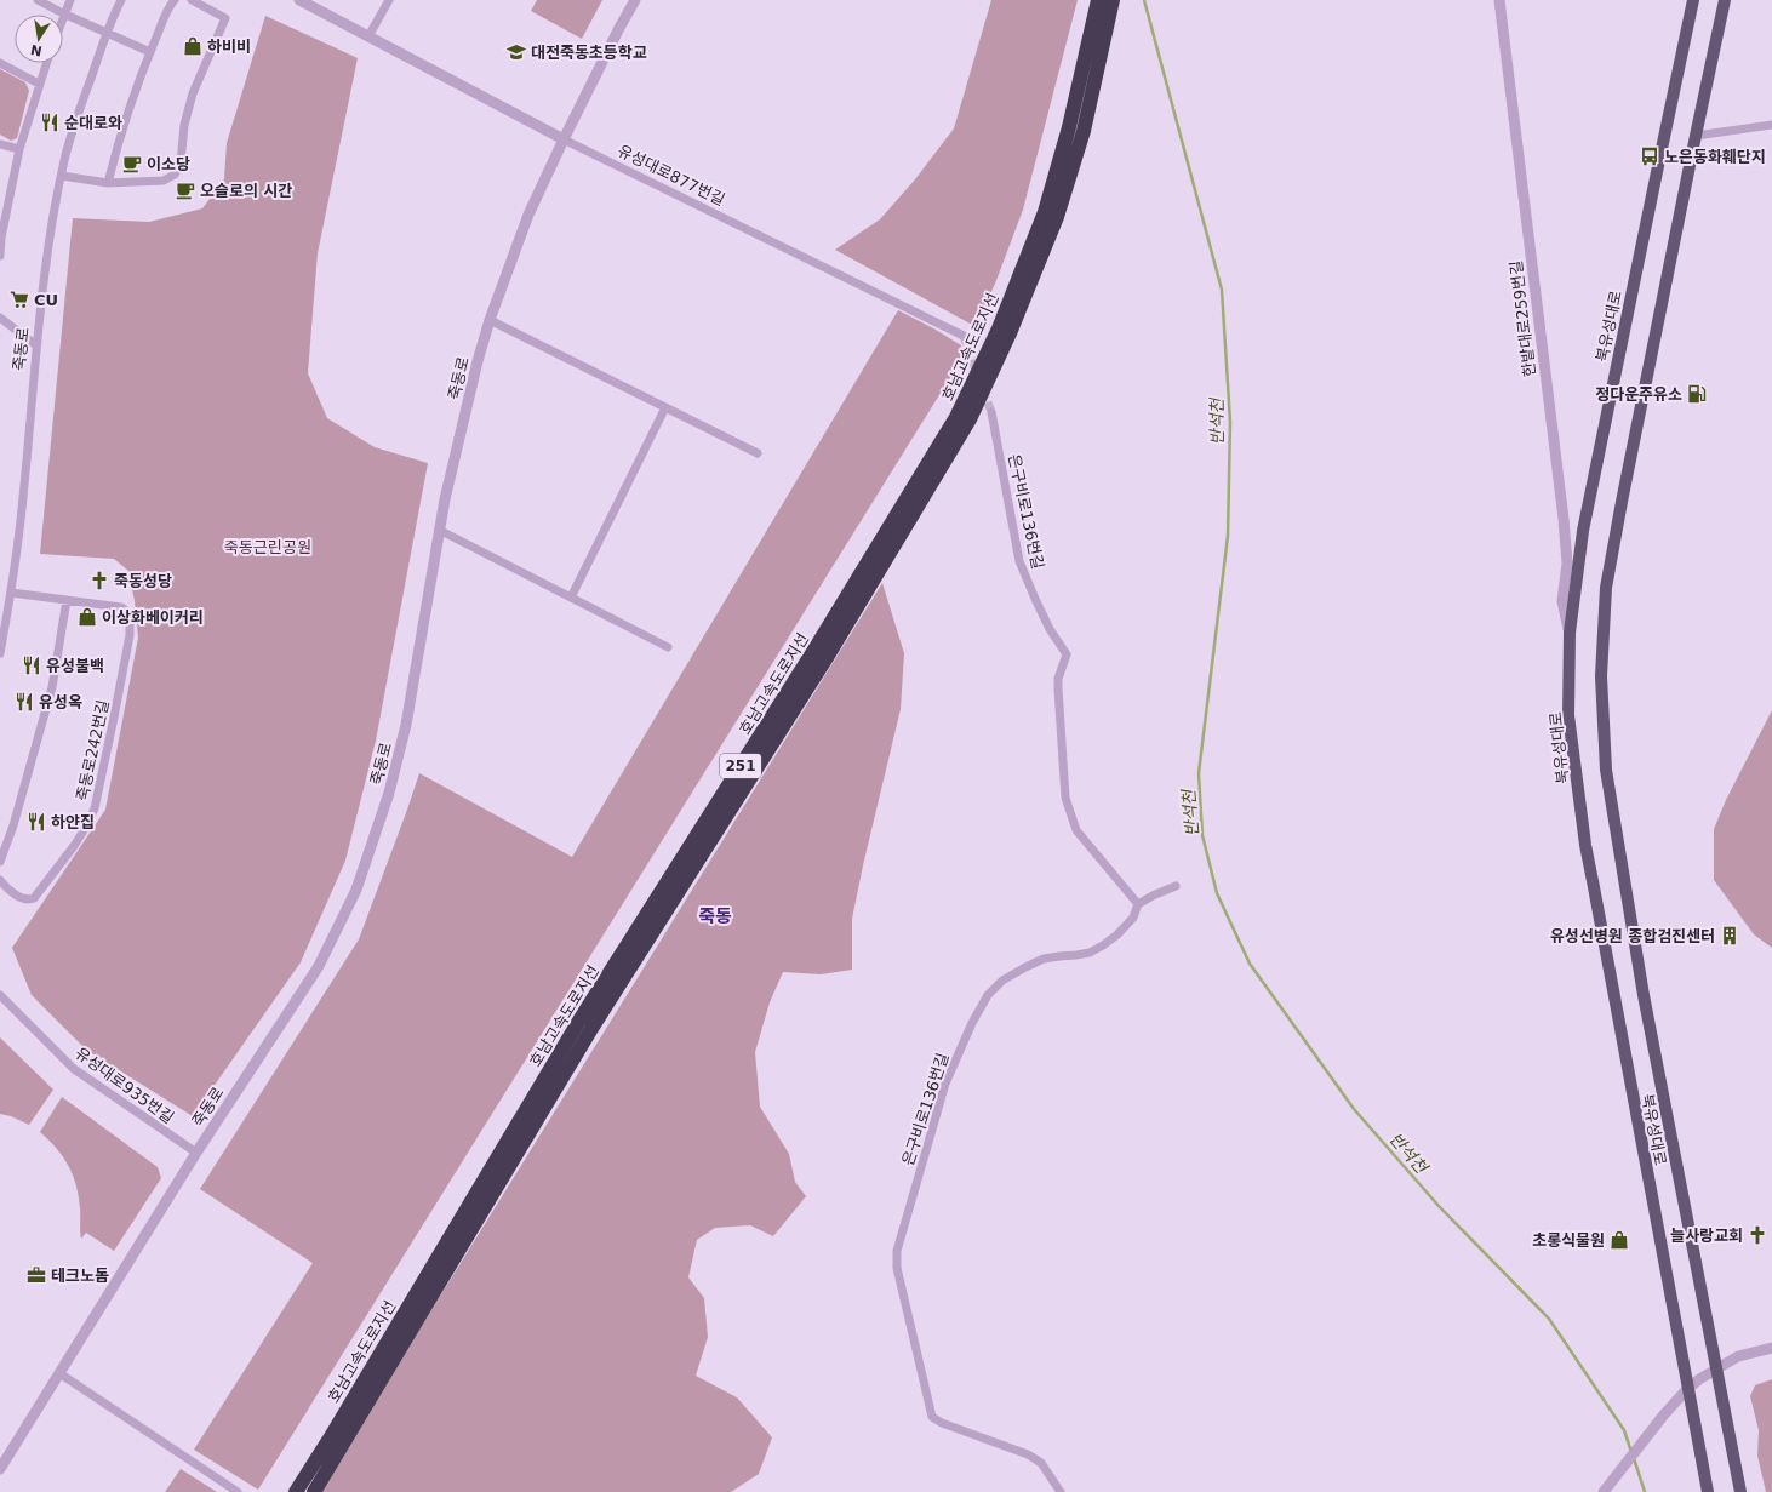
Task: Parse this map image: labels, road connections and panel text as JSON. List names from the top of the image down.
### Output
{
  "streets": {
    "highway": ["호남고속도로지선", "251"],
    "main road": ["북유성대로"],
    "street": [
      "유성대로877번길",
      "한밭대로259번길",
      "죽동로",
      "은구비로136번길",
      "죽동로242번길",
      "유성대로935번길"
    ]
  },
  "crossings": [
    ["유성대로877번길", "죽동로"],
    ["한밭대로259번길", "북유성대로"],
    ["죽동로", "죽동로242번길"],
    ["죽동로", "유성대로935번길"]
  ],
  "districts": ["죽동"],
  "water": ["반석천"],
  "parks": ["죽동근린공원"],
  "places": {
    "shop": ["하비비", "이상화베이커리", "초롱식물원"],
    "school or university": ["대전죽동초등학교"],
    "restaurant": [
      "순대로와",
      "유성불백",
      "유성옥",
      "하얀집"
    ],
    "bus stop": ["노은동화훼단지"],
    "cafe": ["이소당", "오슬로의 시간"],
    "supermarket": ["CU"],
    "fuel station": ["정다운주유소"],
    "church": ["죽동성당", "늘사랑교회"],
    "building": ["유성선병원 종합검진센터"],
    "office": ["테크노돔"]
  },
  "north": "bottom"
}
